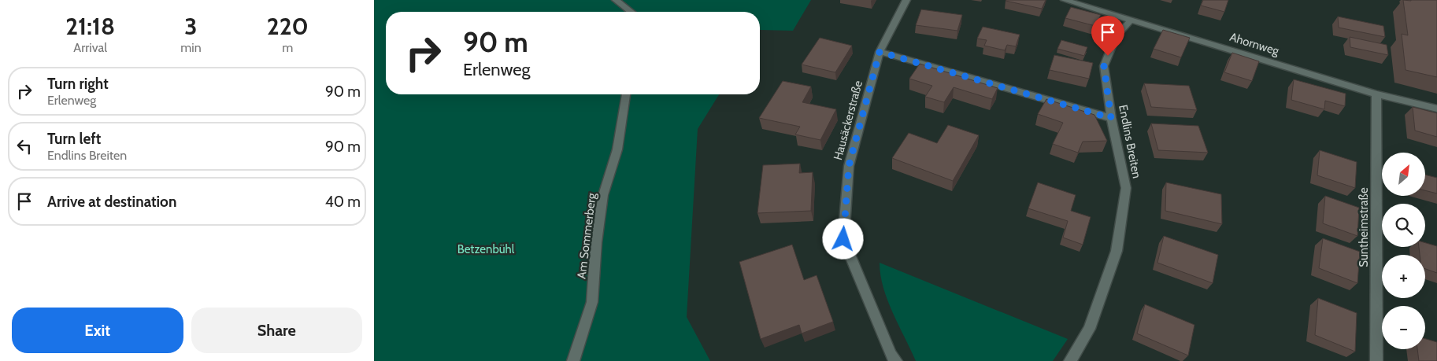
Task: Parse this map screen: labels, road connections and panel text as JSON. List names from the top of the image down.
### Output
{
  "streets": {
    "street": [
      "Ahornweg",
      "Hausäckerstraße",
      "Endlins Breiten",
      "Suntheimstraße",
      "Am Sommerberg"
    ]
  },
  "crossings": [
    ["Ahornweg", "Endlins Breiten"],
    ["Ahornweg", "Suntheimstraße"]
  ],
  "parks": ["Betzenbühl"],
  "north": "top right",
  "page": {
    "eta": [
      "21:18",
      "Arrival",
      "3",
      "min",
      "220",
      "m"
    ],
    "turn": ["90 m", "Erlenweg"],
    "list": [
      {
        "name": "Turn right",
        "note": "Erlenweg",
        "value": "90 m"
      },
      {
        "name": "Turn left",
        "note": "Endlins Breiten",
        "value": "90 m"
      },
      {
        "name": "Arrive at destination",
        "value": "40 m"
      }
    ],
    "map_buttons": ["+", "−"],
    "buttons": ["Exit", "Share"]
  }
}
